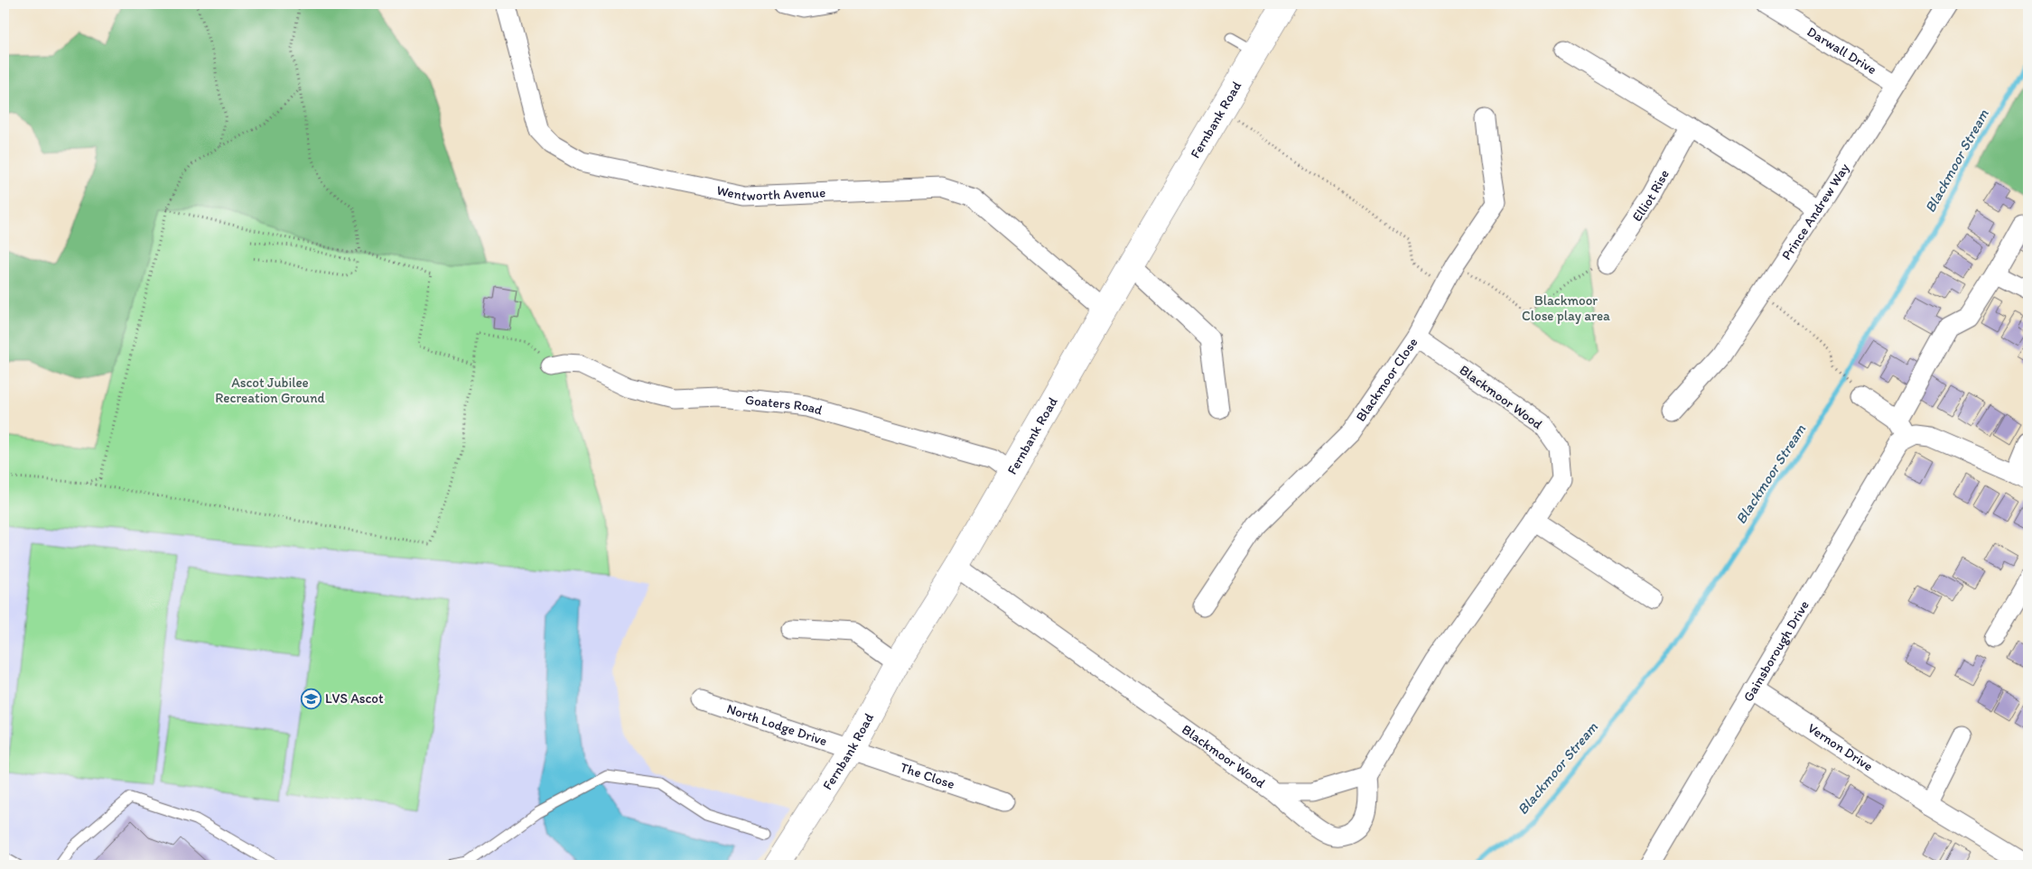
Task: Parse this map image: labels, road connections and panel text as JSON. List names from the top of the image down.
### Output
{
  "streets": {
    "street": [
      "Darwall Drive",
      "Fernbank Road",
      "Wentworth Avenue",
      "Elliot Rise",
      "Prince Andrew Way",
      "Blackmoor Close",
      "Blackmoor Wood",
      "Goaters Road",
      "Gainsborough Drive",
      "North Lodge Drive",
      "Vernon Drive",
      "The Close"
    ]
  },
  "crossings": [
    ["Darwall Drive", "Prince Andrew Way"],
    ["Fernbank Road", "Wentworth Avenue"],
    ["Fernbank Road", "Blackmoor Wood"],
    ["Fernbank Road", "Goaters Road"],
    ["Fernbank Road", "North Lodge Drive"],
    ["Fernbank Road", "The Close"],
    ["Blackmoor Close", "Blackmoor Wood"],
    ["Gainsborough Drive", "Vernon Drive"],
    ["North Lodge Drive", "The Close"]
  ],
  "water": ["Blackmoor Stream"],
  "parks": ["Blackmoor Close play area", "Ascot Jubilee Recreation Ground"],
  "places": {
    "school or university": ["LVS Ascot"]
  }
}
